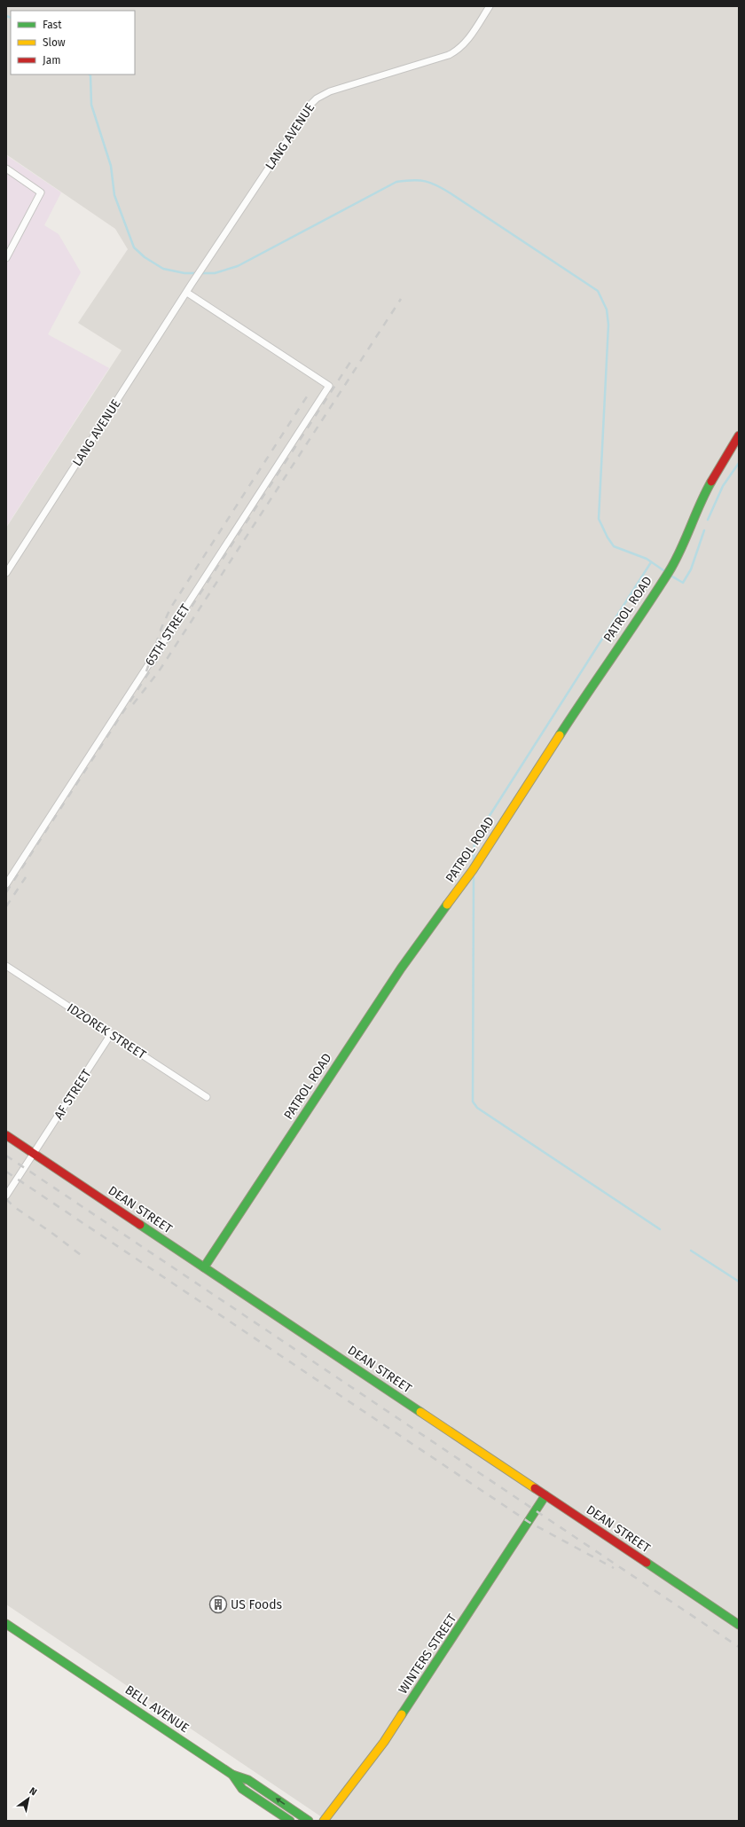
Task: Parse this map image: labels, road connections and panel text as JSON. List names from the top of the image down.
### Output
{
  "streets": {
    "street": [
      "LANG AVENUE",
      "PATROL ROAD",
      "65TH STREET",
      "IDZOREK STREET",
      "AF STREET",
      "DEAN STREET",
      "WINTERS STREET",
      "BELL AVENUE"
    ]
  },
  "crossings": [
    ["LANG AVENUE", "65TH STREET"],
    ["PATROL ROAD", "DEAN STREET"],
    ["IDZOREK STREET", "AF STREET"],
    ["AF STREET", "DEAN STREET"],
    ["DEAN STREET", "WINTERS STREET"]
  ],
  "places": {
    "building": ["US Foods"]
  },
  "legend": ["Fast", "Slow", "Jam"],
  "north": "top right"
}
